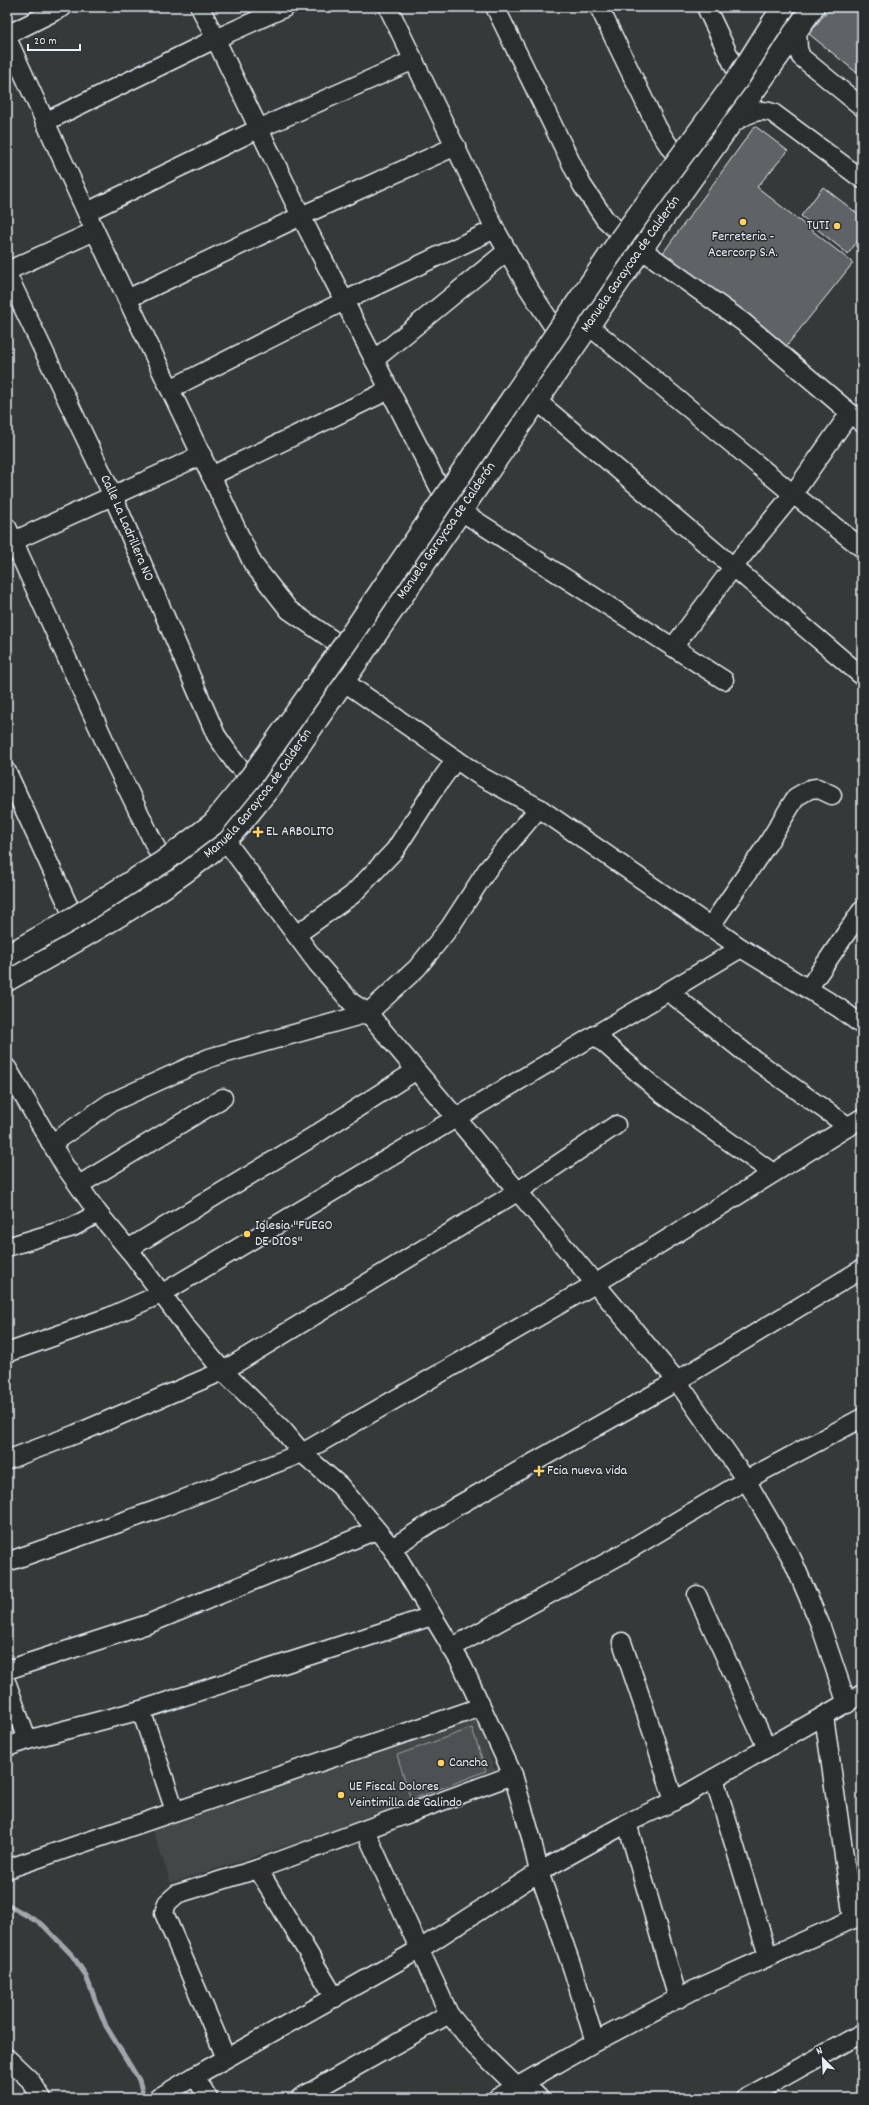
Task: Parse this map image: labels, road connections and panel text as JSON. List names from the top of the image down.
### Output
{
  "streets": {
    "street": ["Manuela Garaycoa de Calderón", "Calle La Ladrillera NO"]
  },
  "crossings": [
    ["Manuela Garaycoa de Calderón", "Calle La Ladrillera NO"]
  ],
  "places": {
    "other": [
      "Ferreteria - Acercorp S.A.",
      "TUTI",
      "Iglesia \"FUEGO DE DIOS\"",
      "Cancha",
      "UE Fiscal Dolores Veintimilla de Galindo"
    ],
    "health": ["EL ARBOLITO", "Fcia nueva vida"]
  },
  "scale_bar": "20 m",
  "north": "top left"
}
